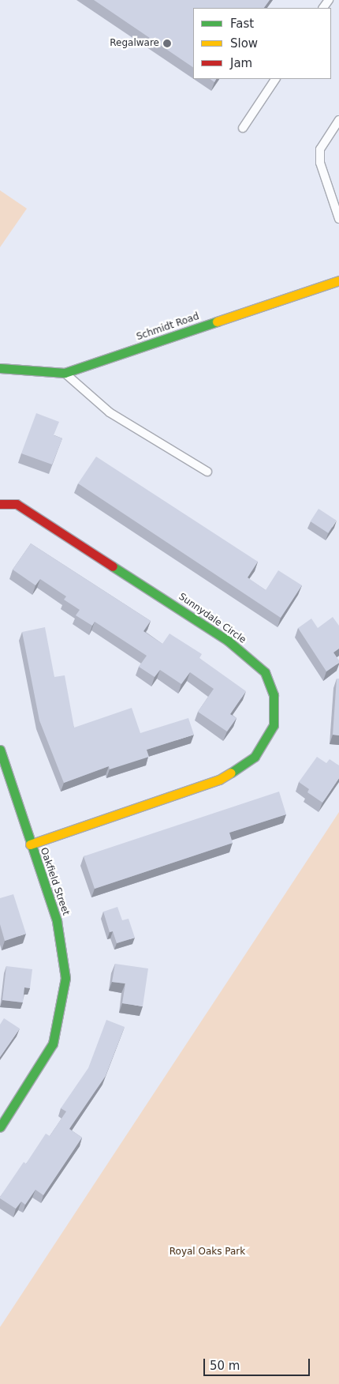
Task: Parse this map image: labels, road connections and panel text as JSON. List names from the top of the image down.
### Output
{
  "streets": {
    "street": ["Schmidt Road", "Sunnydale Circle", "Oakfield Street"]
  },
  "crossings": [
    ["Sunnydale Circle", "Oakfield Street"]
  ],
  "parks": ["Royal Oaks Park"],
  "places": ["Regalware"],
  "legend": ["Fast", "Slow", "Jam"],
  "scale_bar": "50 m"
}
